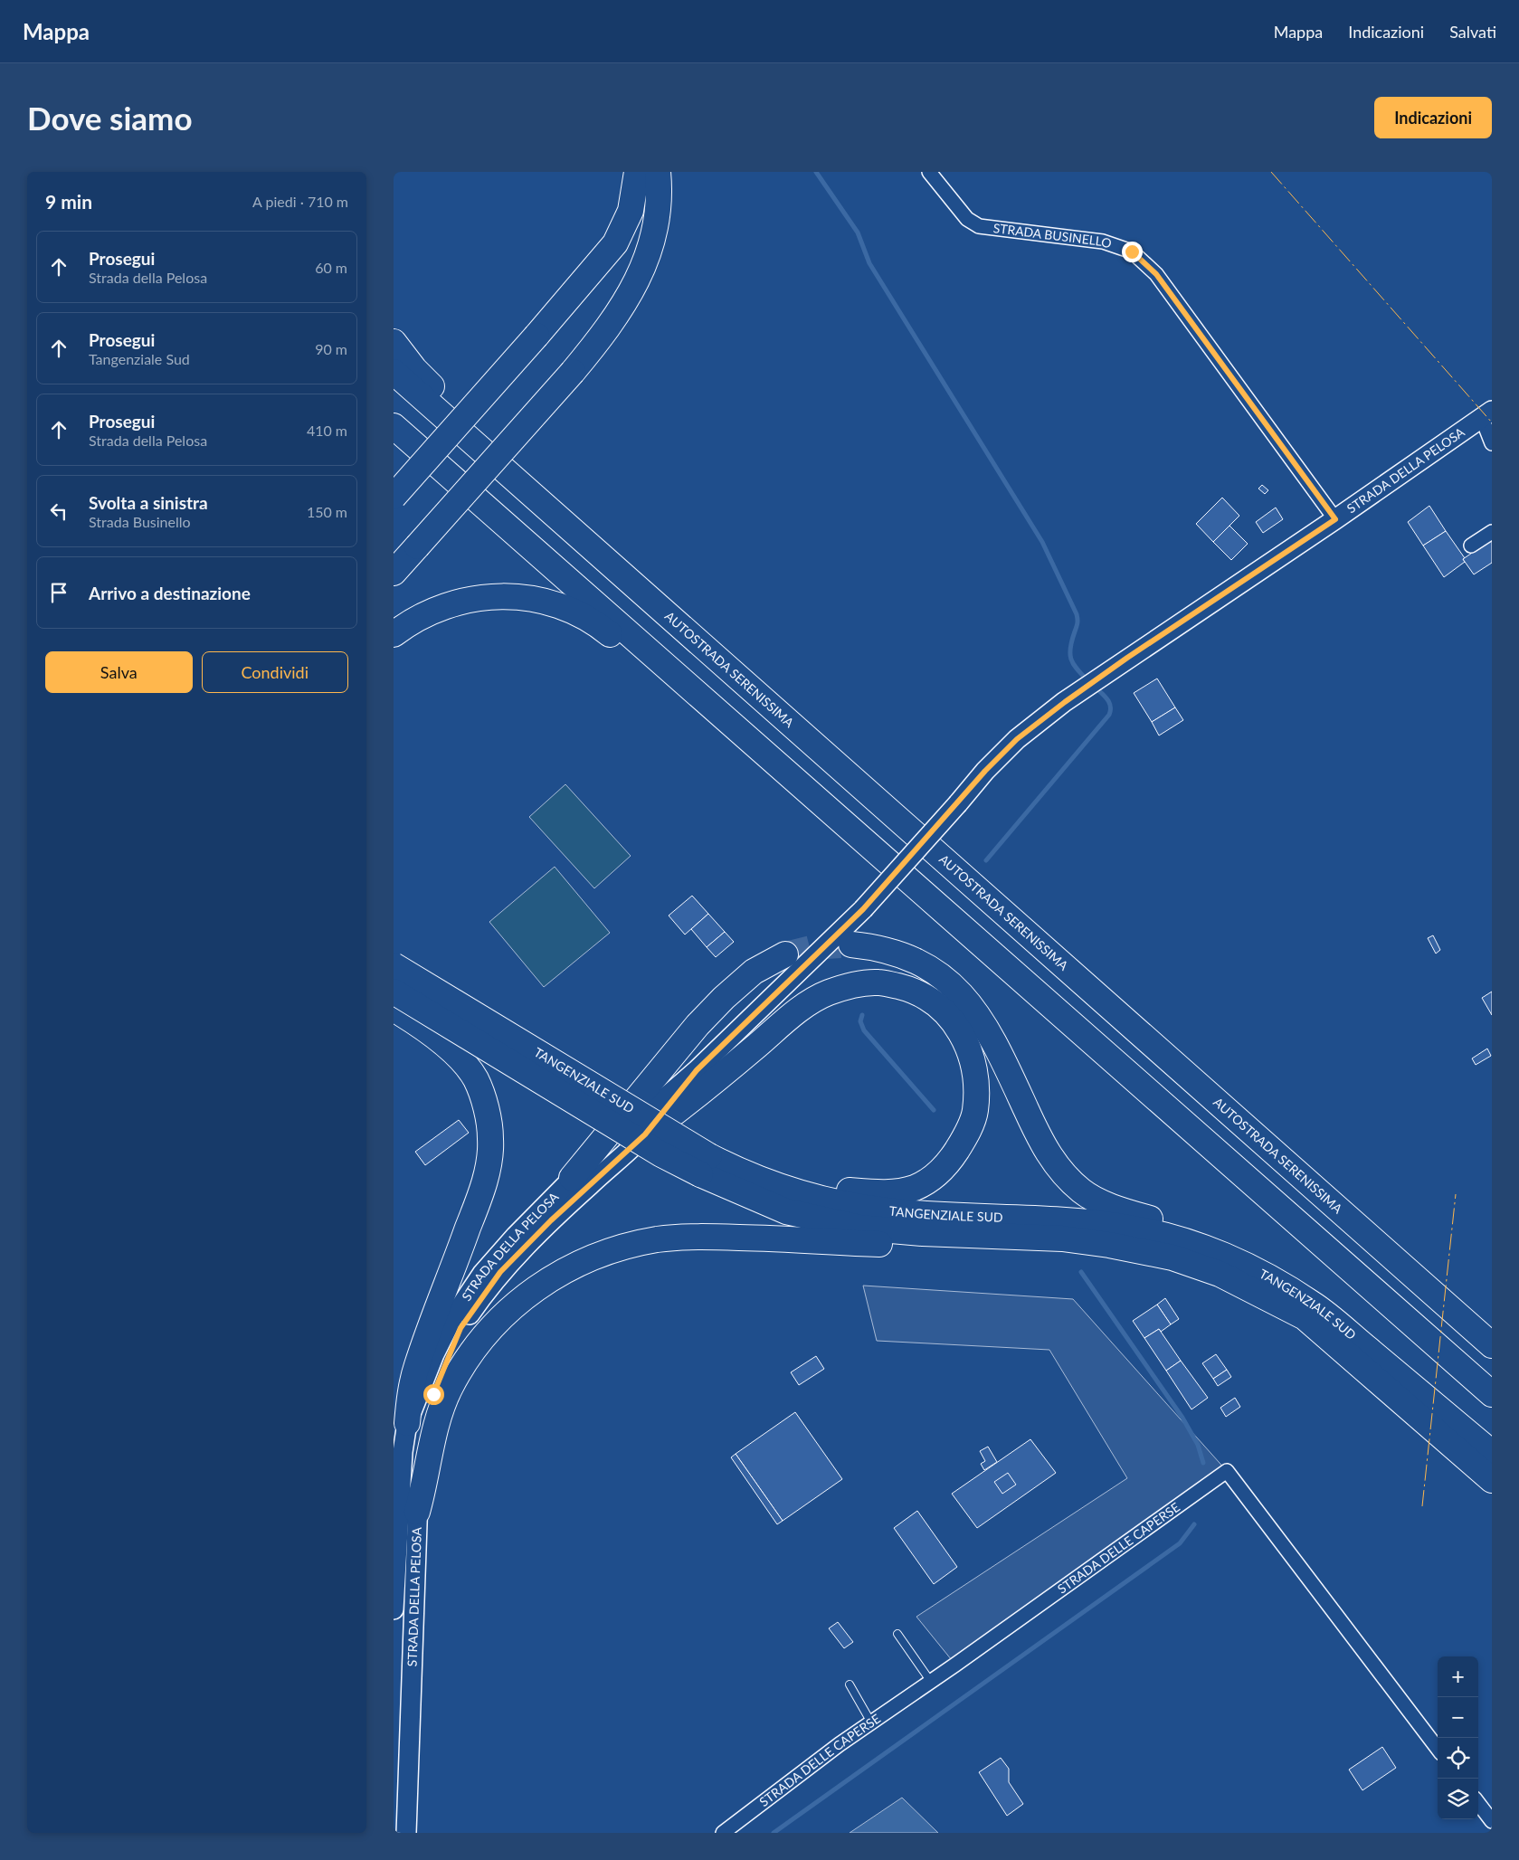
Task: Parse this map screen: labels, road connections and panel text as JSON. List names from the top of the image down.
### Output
{
  "streets": {
    "highway": ["AUTOSTRADA SERENISSIMA", "TANGENZIALE SUD"],
    "street": ["STRADA BUSINELLO", "STRADA DELLA PELOSA", "STRADA DELLE CAPERSE"]
  },
  "crossings": [
    ["STRADA BUSINELLO", "STRADA DELLA PELOSA"]
  ],
  "page": {
    "header": "Mappa",
    "nav": ["Mappa", "Indicazioni", "Salvati"],
    "buttons": [
      "Indicazioni",
      ["Salva", "Condividi"]
    ],
    "title": "Dove siamo",
    "heading": ["9 min", "A piedi · 710 m"],
    "list": [
      ["Prosegui", "Strada della Pelosa", "60 m"],
      ["Prosegui", "Tangenziale Sud", "90 m"],
      ["Prosegui", "Strada della Pelosa", "410 m"],
      ["Svolta a sinistra", "Strada Businello", "150 m"],
      "Arrivo a destinazione"
    ],
    "map_buttons": ["+", "−"]
  }
}
